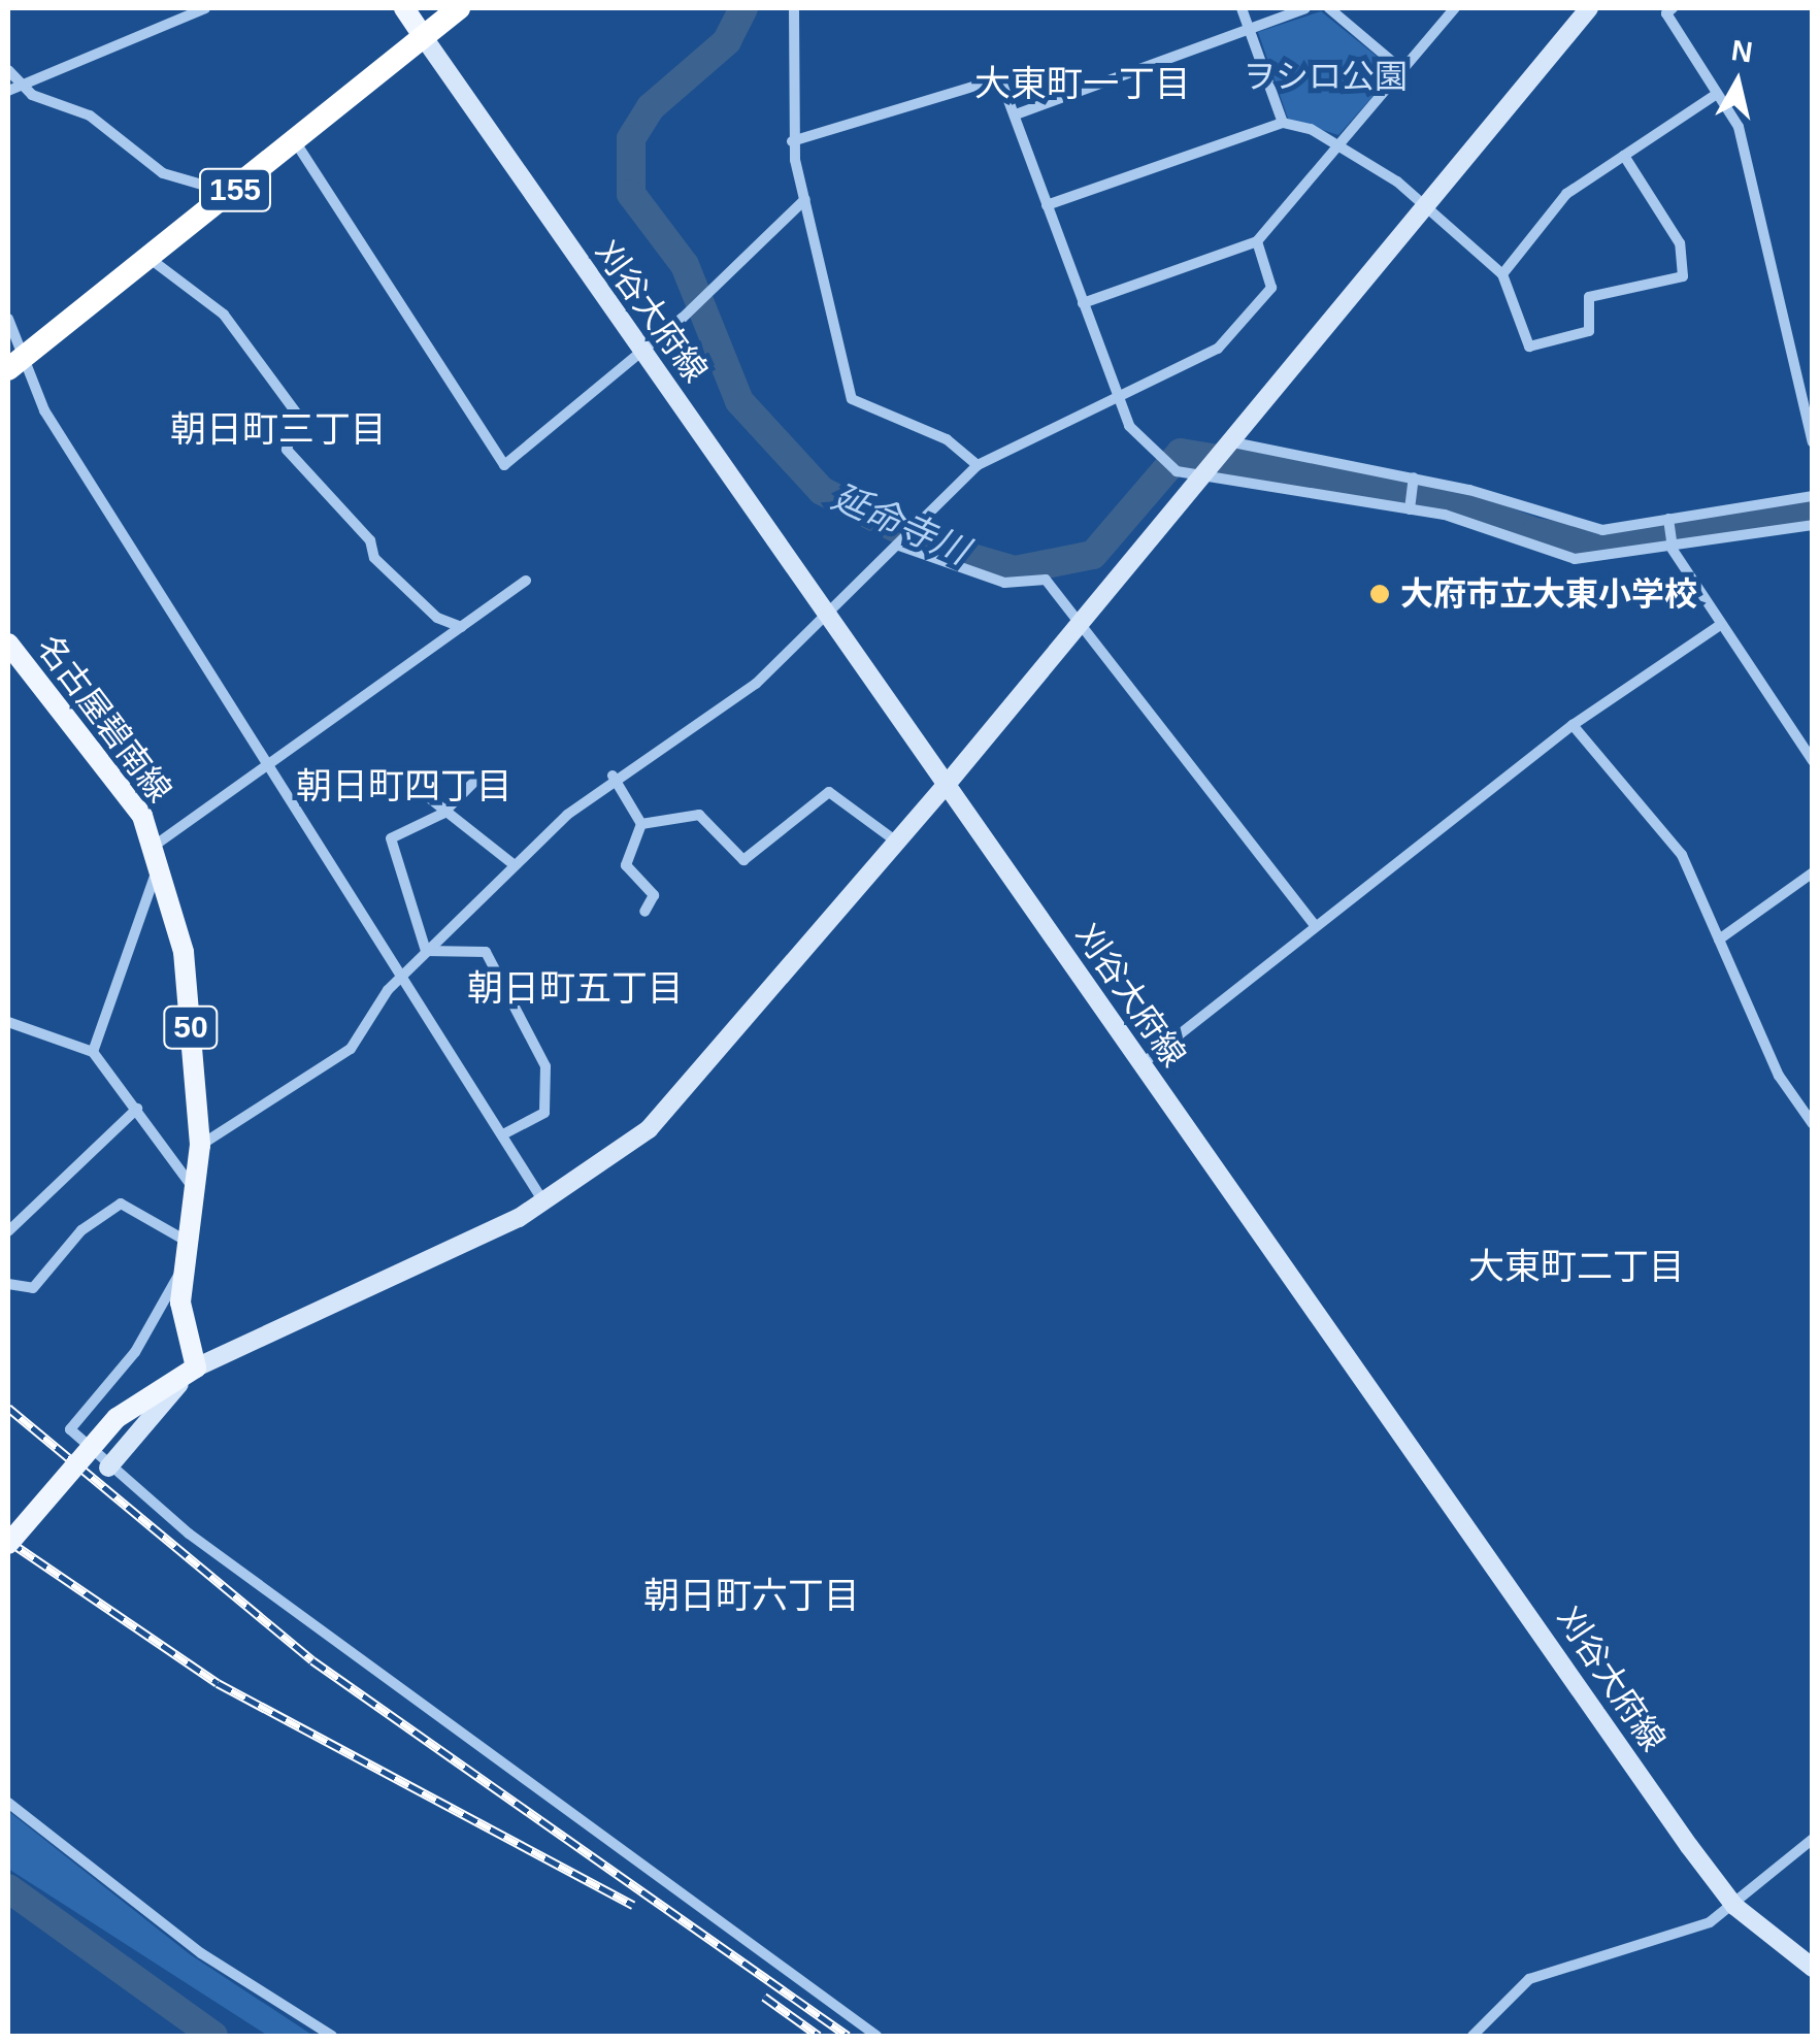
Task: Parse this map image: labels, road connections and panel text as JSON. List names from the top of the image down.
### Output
{
  "streets": {
    "highway": ["155"],
    "main road": ["刈谷大府線", "名古屋碧南線", "50"]
  },
  "crossings": [
    ["155", "刈谷大府線"]
  ],
  "districts": [
    "大東町一丁目",
    "朝日町三丁目",
    "朝日町四丁目",
    "朝日町五丁目",
    "大東町二丁目",
    "朝日町六丁目"
  ],
  "water": ["延命寺川"],
  "parks": ["ヲシロ公園"],
  "places": ["大府市立大東小学校"],
  "north": "top"
}
